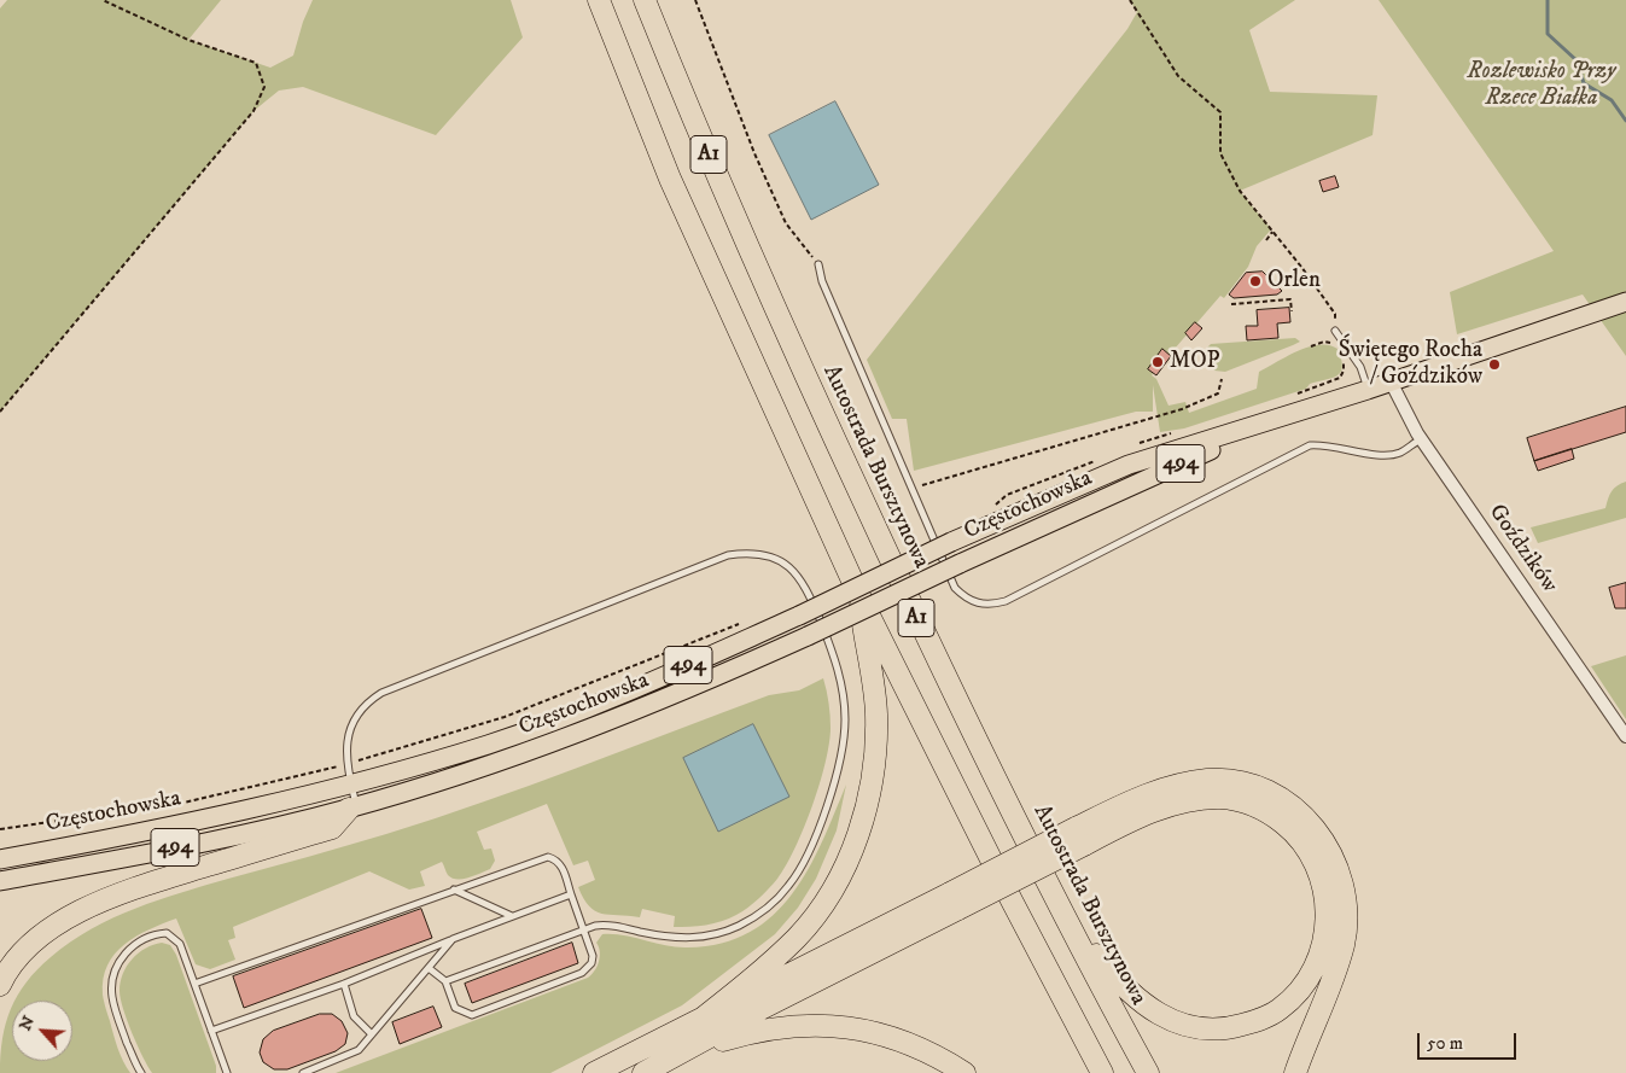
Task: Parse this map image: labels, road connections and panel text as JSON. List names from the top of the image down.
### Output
{
  "streets": {
    "highway": ["A1", "Autostrada Bursztynowa"],
    "main road": ["494", "Częstochowska"],
    "street": ["Goździków"]
  },
  "crossings": [
    ["494", "Częstochowska"],
    ["494", "Goździków"],
    ["Częstochowska", "Goździków"]
  ],
  "parks": ["Rozlewisko Przy Rzece Białka"],
  "places": ["Orlen", "MOP", "Świętego Rocha / Goździków"],
  "scale_bar": "50 m",
  "north": "top left"
}
